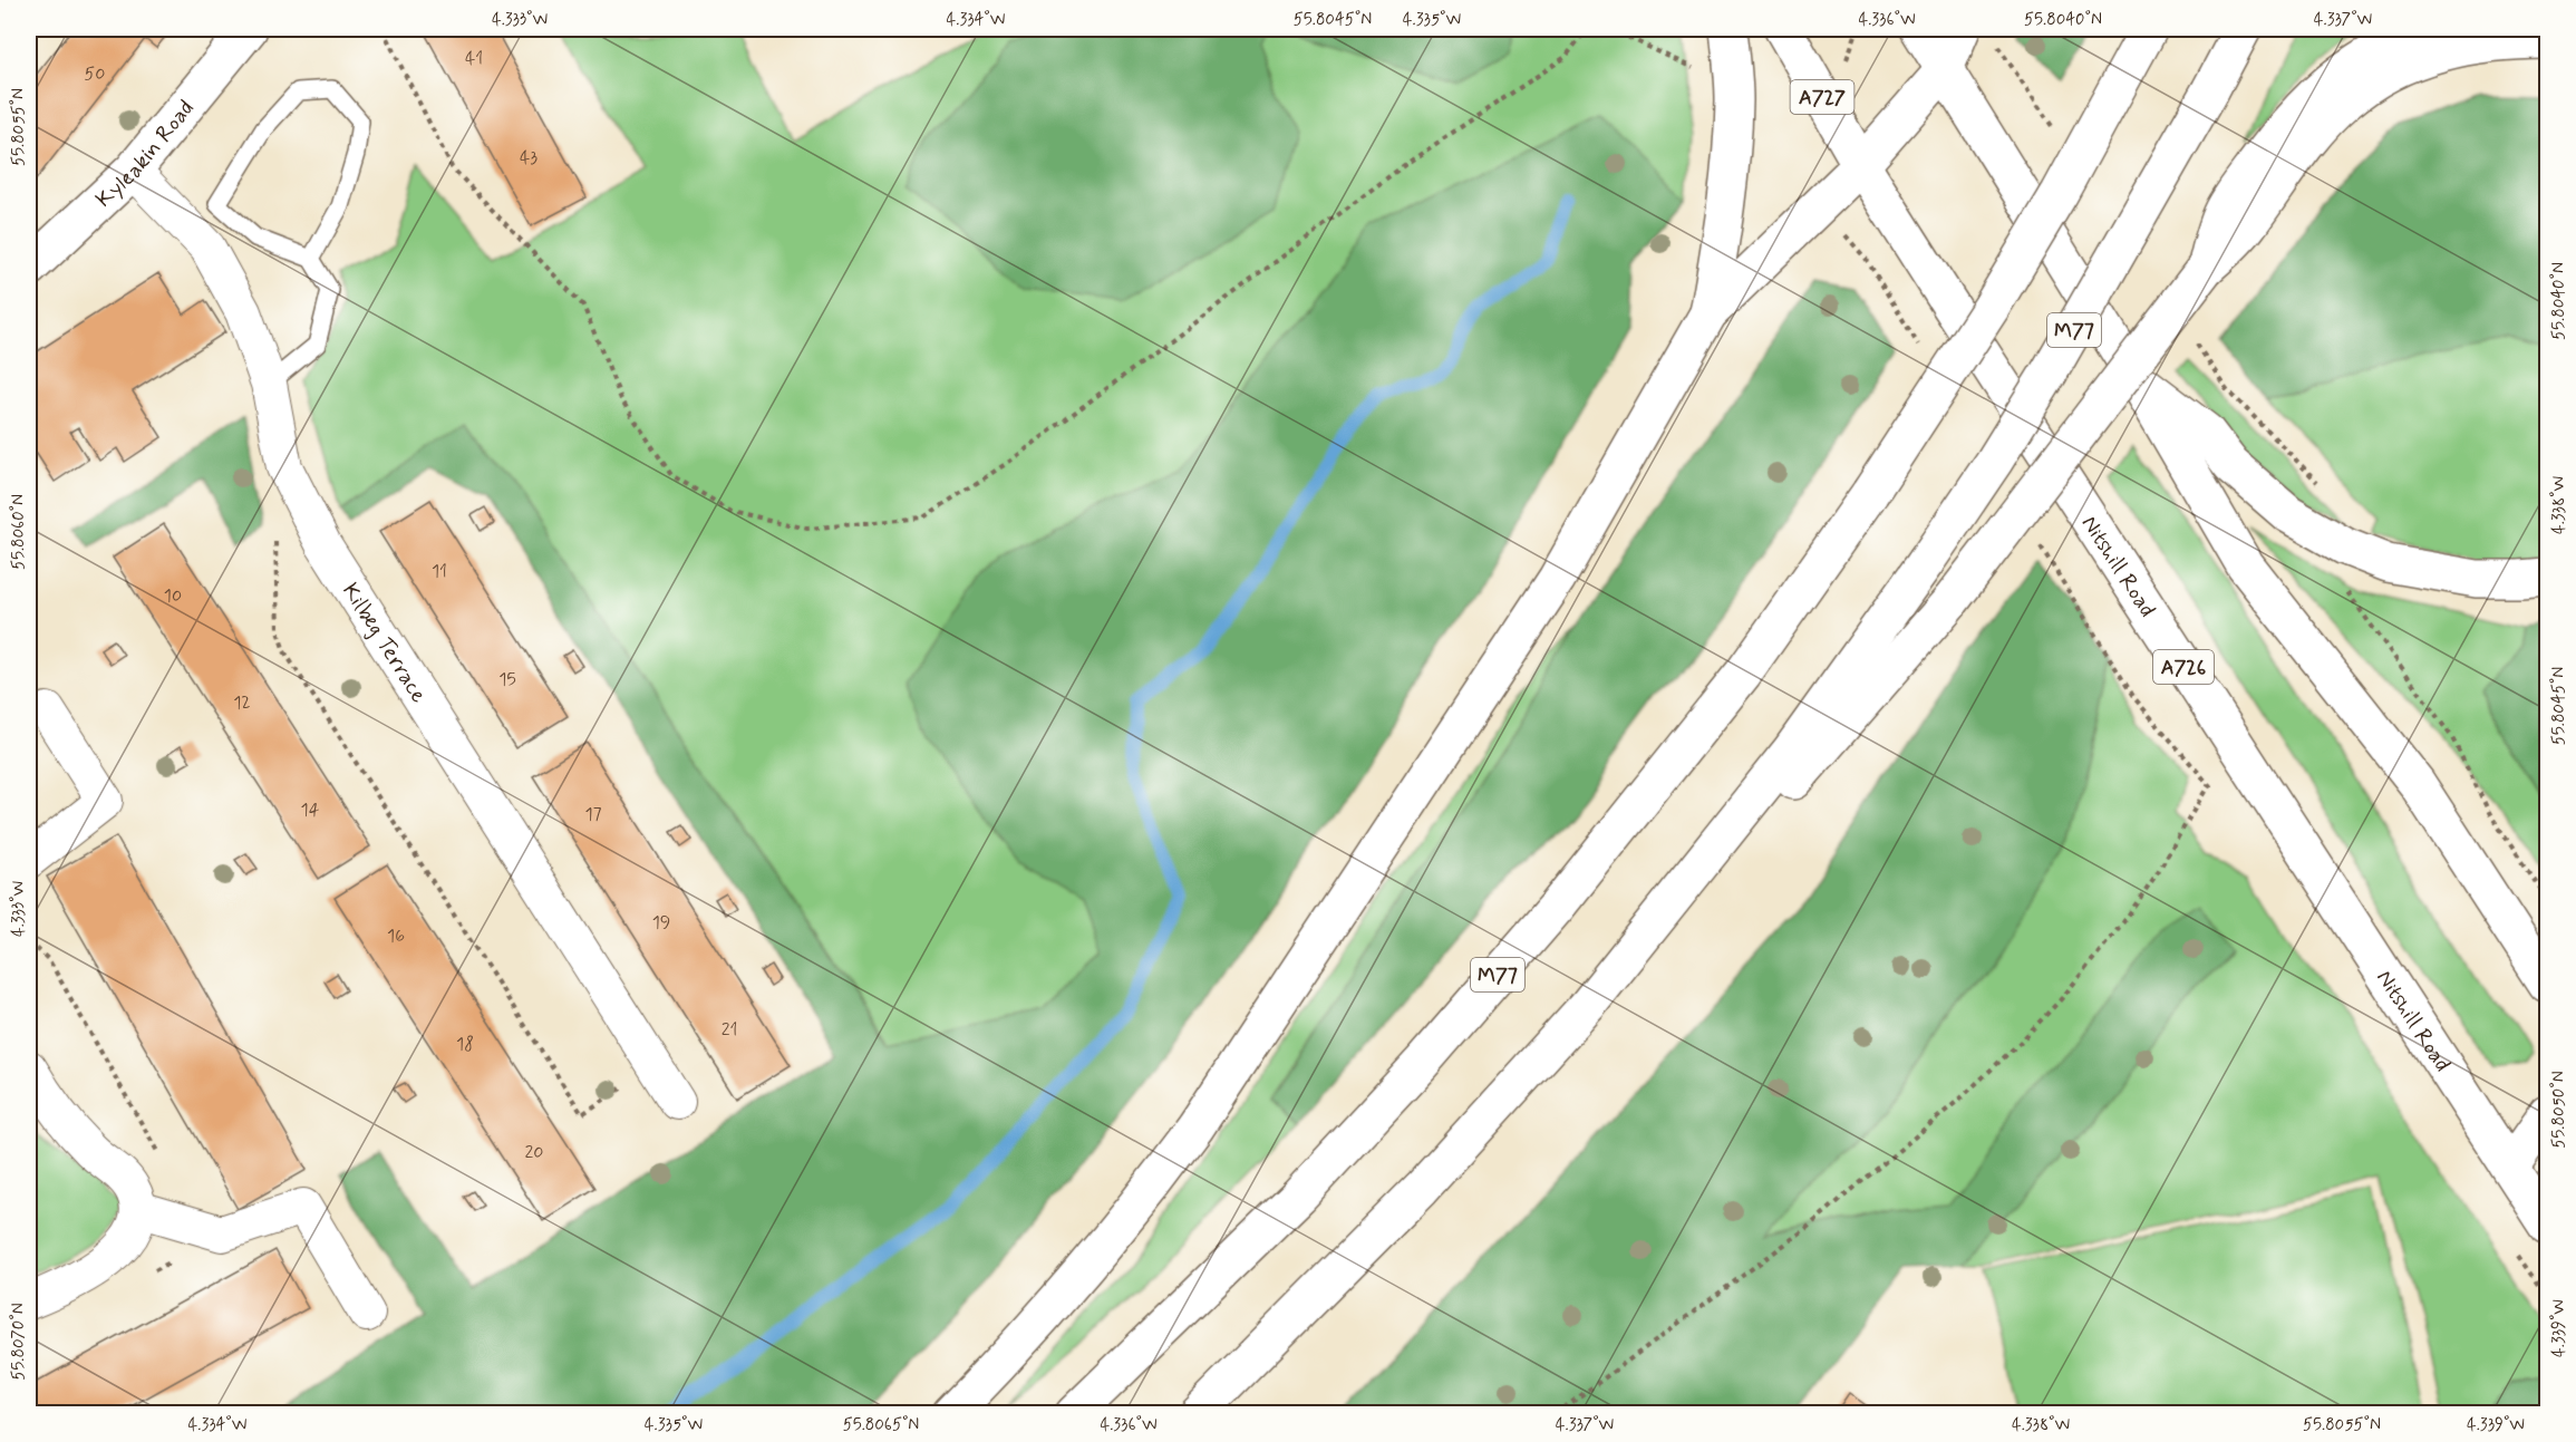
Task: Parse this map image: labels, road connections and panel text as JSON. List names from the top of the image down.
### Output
{
  "streets": {
    "main road": [
      "A727",
      "Kyleakin Road",
      "M77",
      "Nitshill Road",
      "A726"
    ],
    "street": ["Kilbeg Terrace"]
  },
  "crossings": [
    ["Kyleakin Road", "Kilbeg Terrace"]
  ],
  "house_numbers": [
    "41",
    "50",
    "43",
    "11",
    "10",
    "15",
    "12",
    "14",
    "17",
    "19",
    "16",
    "21",
    "18",
    "20"
  ],
  "coordinates": [
    "4.333°W",
    "4.334°W",
    "55.8045°N",
    "4.335°W",
    "4.336°W",
    "55.8040°N",
    "4.337°W",
    "55.8055°N",
    "4.338°W",
    "55.8060°N",
    "55.8050°N",
    "4.339°W",
    "55.8070°N",
    "55.8065°N"
  ]
}
